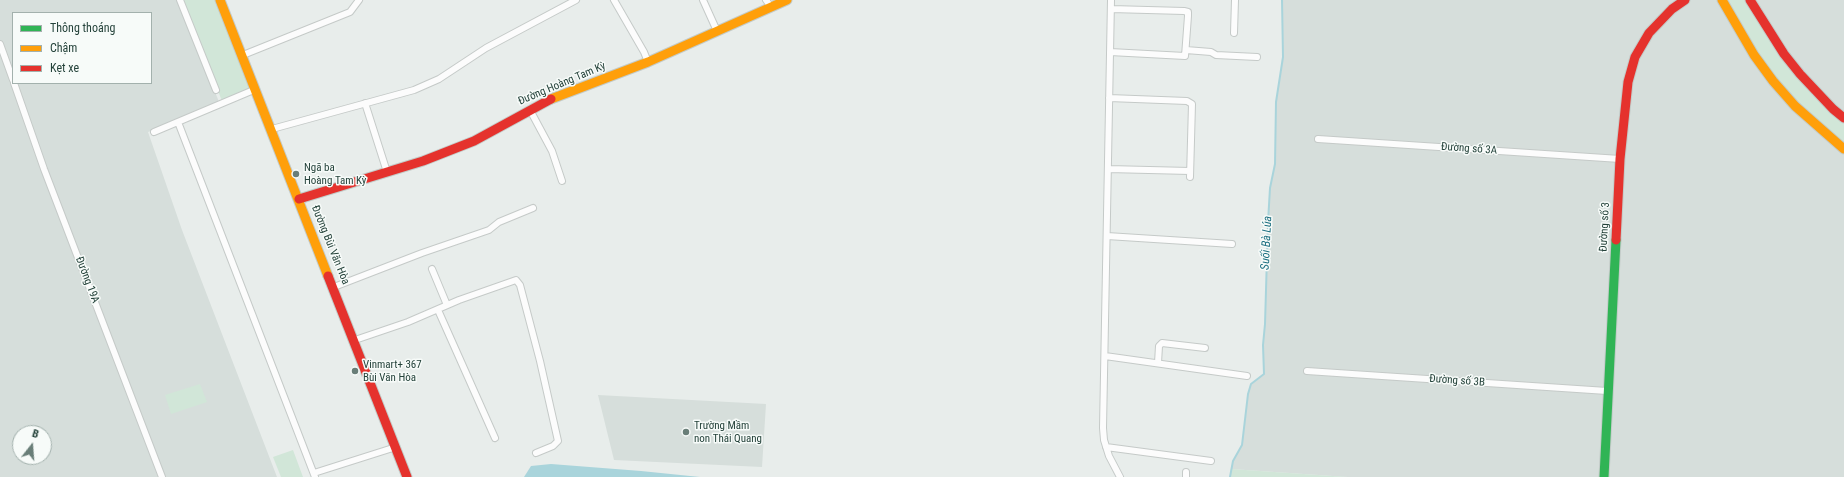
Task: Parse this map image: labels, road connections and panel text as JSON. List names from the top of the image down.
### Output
{
  "streets": {
    "street": [
      "Đường Hoàng Tam Kỳ",
      "Đường số 3A",
      "Đường số 3",
      "Đường Bùi Văn Hòa",
      "Đường 19A",
      "Đường số 3B"
    ]
  },
  "crossings": [
    ["Đường Hoàng Tam Kỳ", "Đường Bùi Văn Hòa"],
    ["Đường số 3A", "Đường số 3"],
    ["Đường số 3", "Đường số 3B"]
  ],
  "water": ["Suối Bà Lúa"],
  "places": ["Ngã ba Hoàng Tam Kỳ", "Vinmart+ 367 Bùi Văn Hòa", "Trường Mầm non Thái Quang"],
  "legend": ["Thông thoáng", "Chậm", "Kẹt xe"],
  "north": "top"
}
